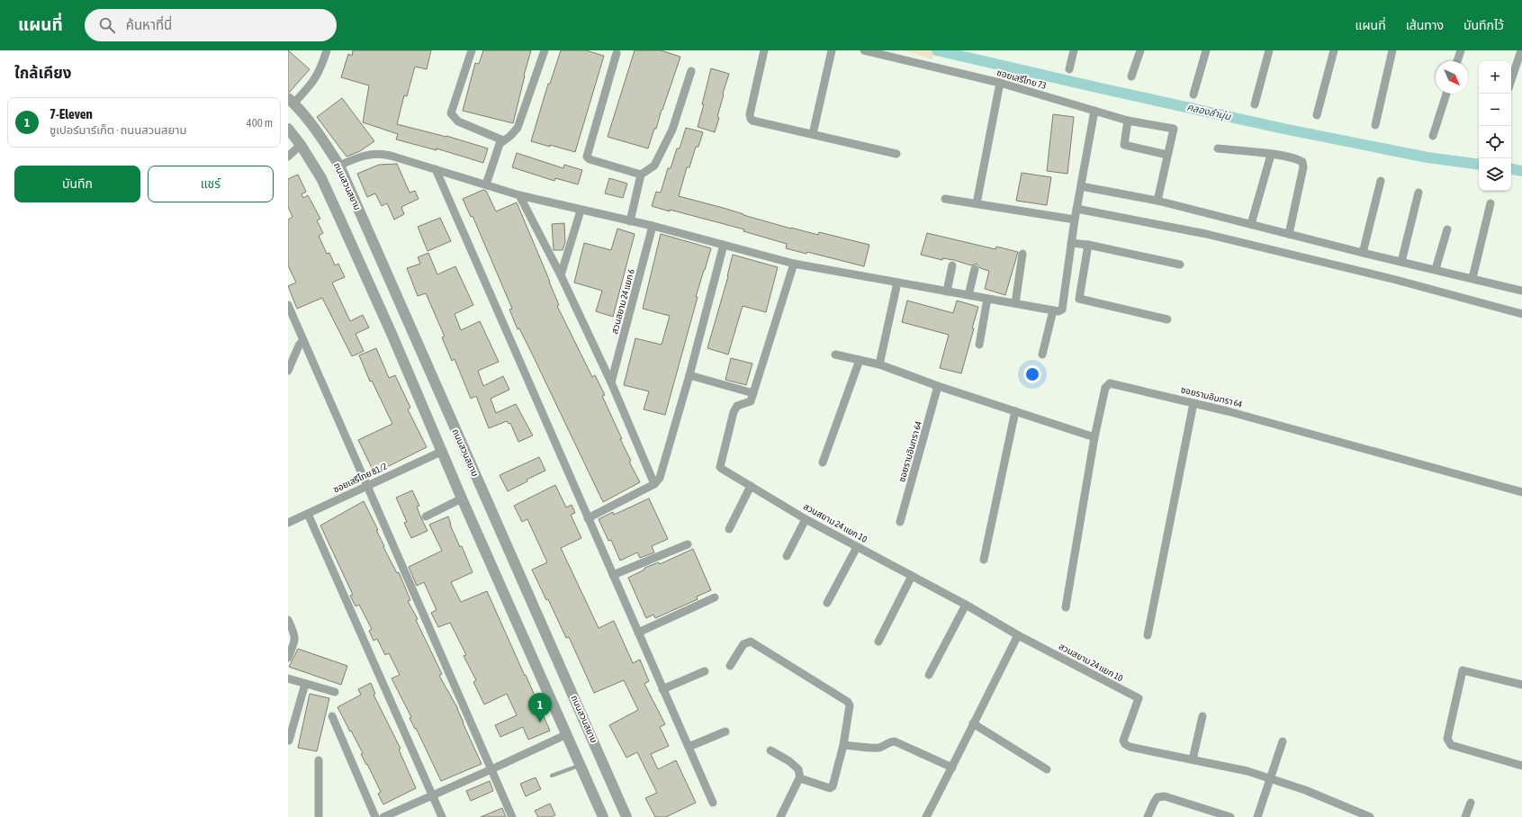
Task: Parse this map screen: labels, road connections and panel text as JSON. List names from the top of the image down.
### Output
{
  "streets": {
    "street": [
      "ซอยเสรีไทย 73",
      "ถนนสวนสยาม",
      "สวนสยาม 24 แยก 6",
      "ซอยรามอินทรา 64",
      "ซอยเสรีไทย 81/2",
      "สวนสยาม 24 แยก 10"
    ]
  },
  "water": ["คลองลำนุ่น"],
  "north": "bottom right",
  "page": {
    "header": "แผนที่",
    "search": "ค้นหาที่นี่",
    "nav": ["แผนที่", "เส้นทาง", "บันทึกไว้"],
    "heading": "ใกล้เคียง",
    "map_buttons": ["+", "−"],
    "list": [
      {
        "mark": "1",
        "name": "7-Eleven",
        "note": "ซูเปอร์มาร์เก็ต · ถนนสวนสยาม",
        "value": "400 m"
      }
    ],
    "buttons": ["บันทึก", "แชร์"],
    "pins": "1"
  }
}
